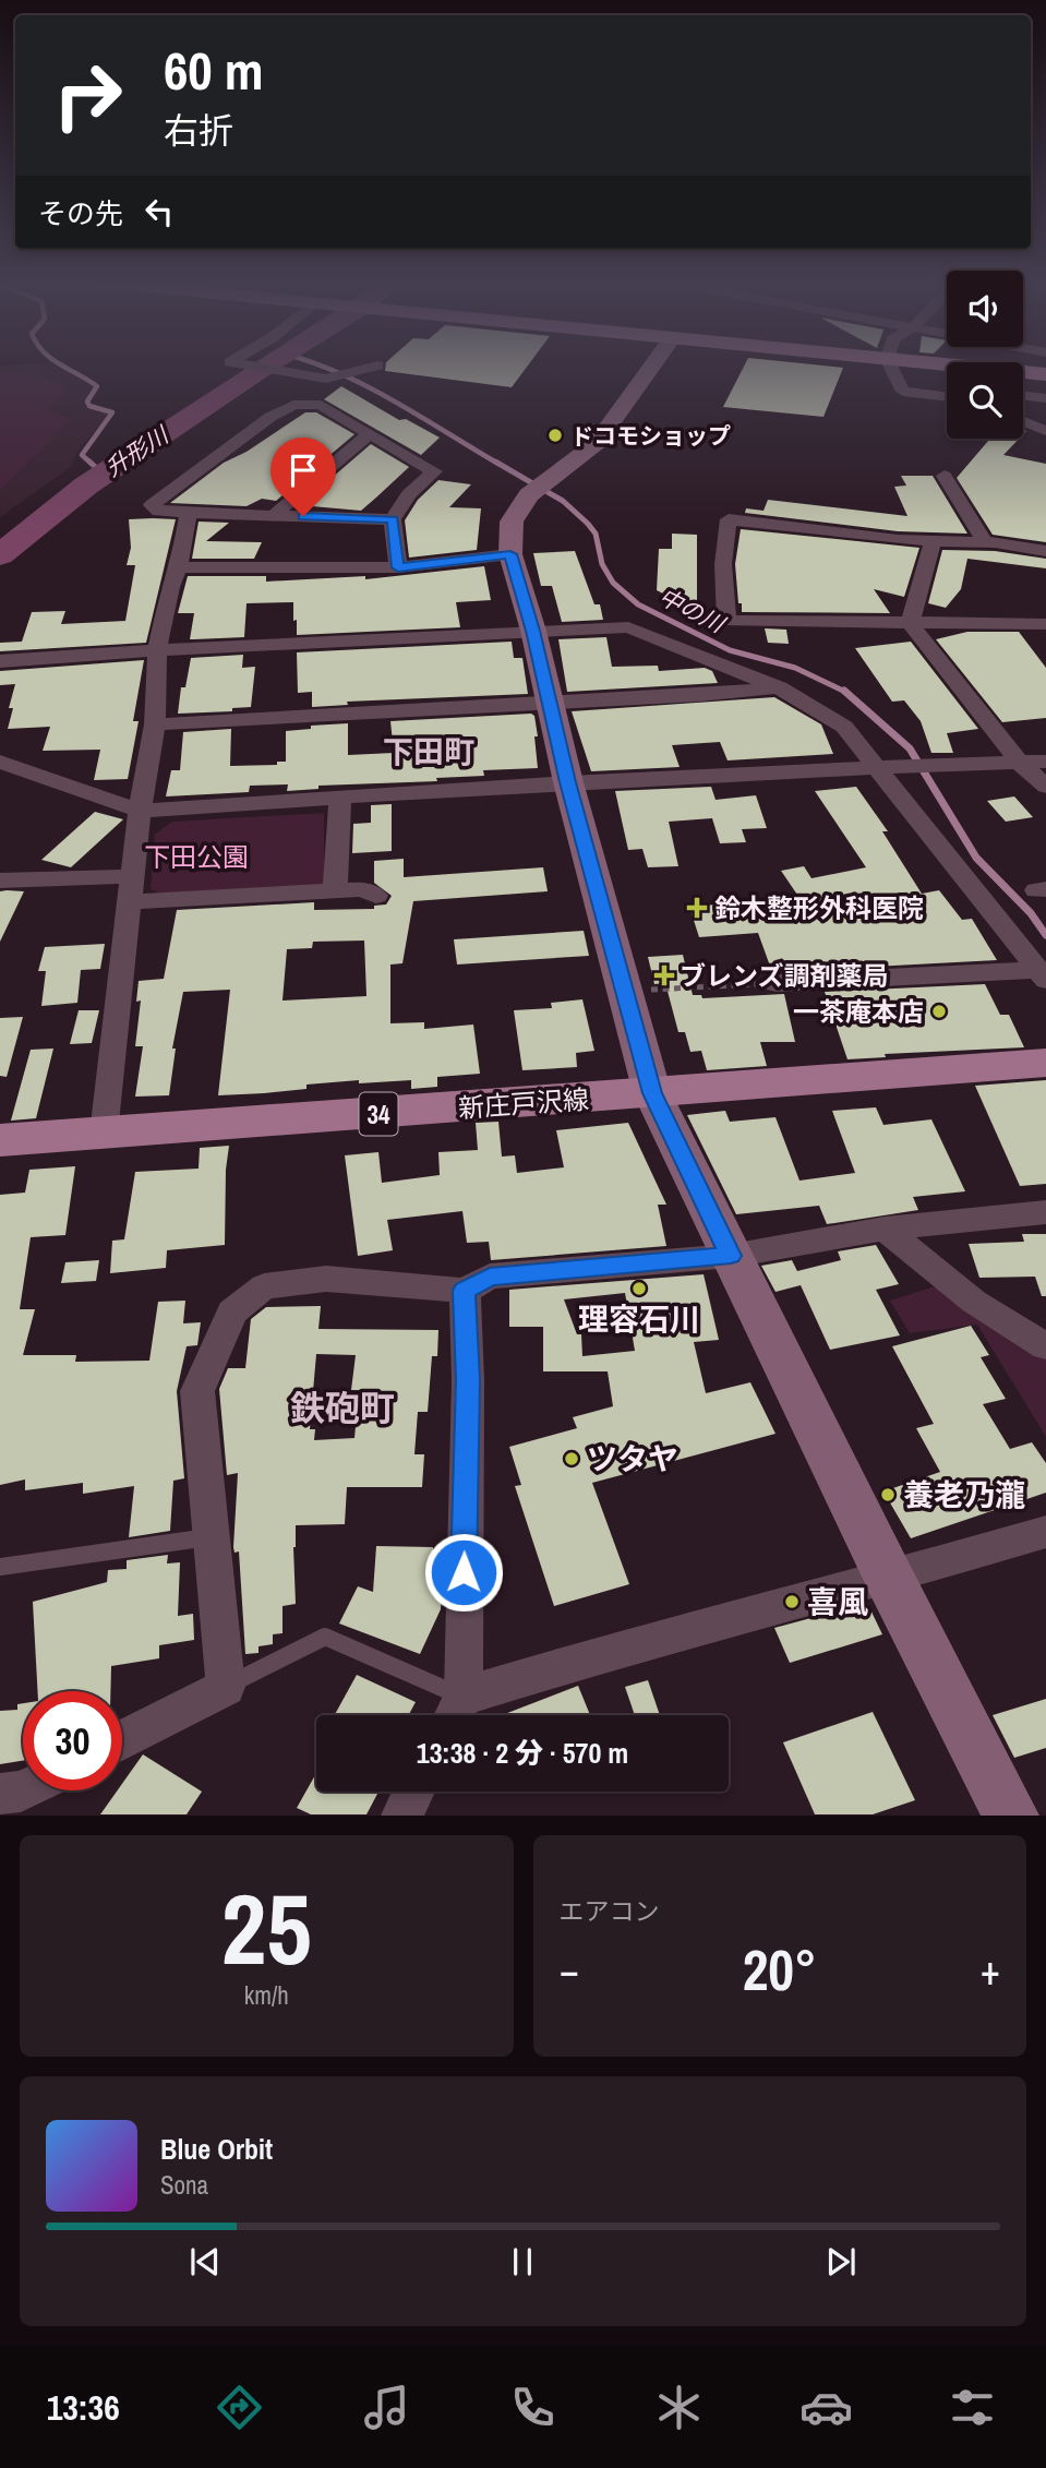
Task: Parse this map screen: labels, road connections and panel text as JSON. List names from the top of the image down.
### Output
{
  "streets": {
    "main road": ["新庄戸沢線", "34"]
  },
  "districts": ["下田町", "鉄砲町"],
  "water": ["升形川", "中の川"],
  "parks": ["下田公園"],
  "places": {
    "other": [
      "ドコモショップ",
      "一茶庵本店",
      "理容石川",
      "ツタヤ",
      "養老乃瀧",
      "喜風"
    ],
    "health": ["鈴木整形外科医院", "ブレンズ調剤薬局"]
  },
  "page": {
    "turn": ["60 m", "右折"],
    "then": "その先",
    "limit": "30",
    "trip": "13:38 · 2 分 · 570 m",
    "tile": [
      ["25", "km/h"],
      "エアコン"
    ],
    "heat": ["−", "20°", "+"],
    "song": ["Blue Orbit", "Sona"],
    "tabs": "13:36"
  }
}
